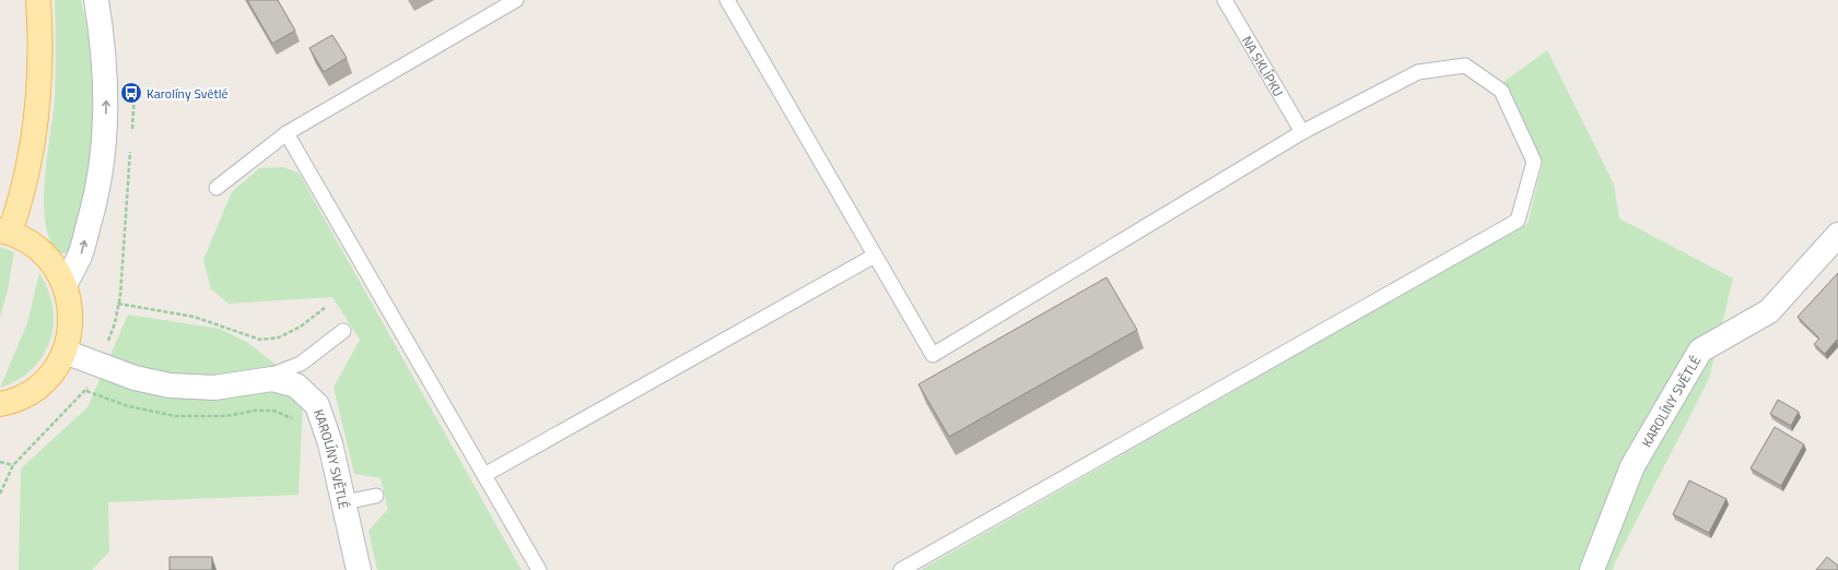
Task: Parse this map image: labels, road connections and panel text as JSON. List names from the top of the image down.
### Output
{
  "streets": {
    "street": ["KAROLÍNY SVĚTLÉ"],
    "lane": ["NA SKLÍPKU"]
  },
  "places": {
    "bus stop": ["Karolíny Světlé"]
  }
}
